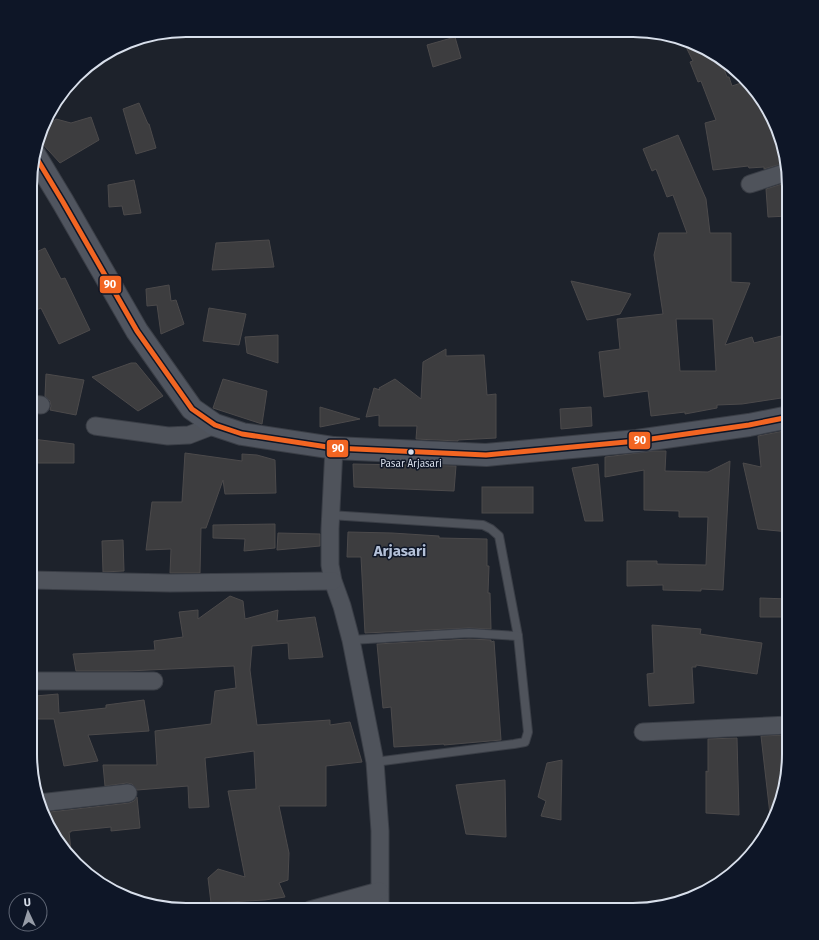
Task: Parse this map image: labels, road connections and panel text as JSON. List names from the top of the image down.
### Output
{
  "districts": ["Arjasari"],
  "places": ["Pasar Arjasari"],
  "lines": ["transit line 90"],
  "north": "top"
}
